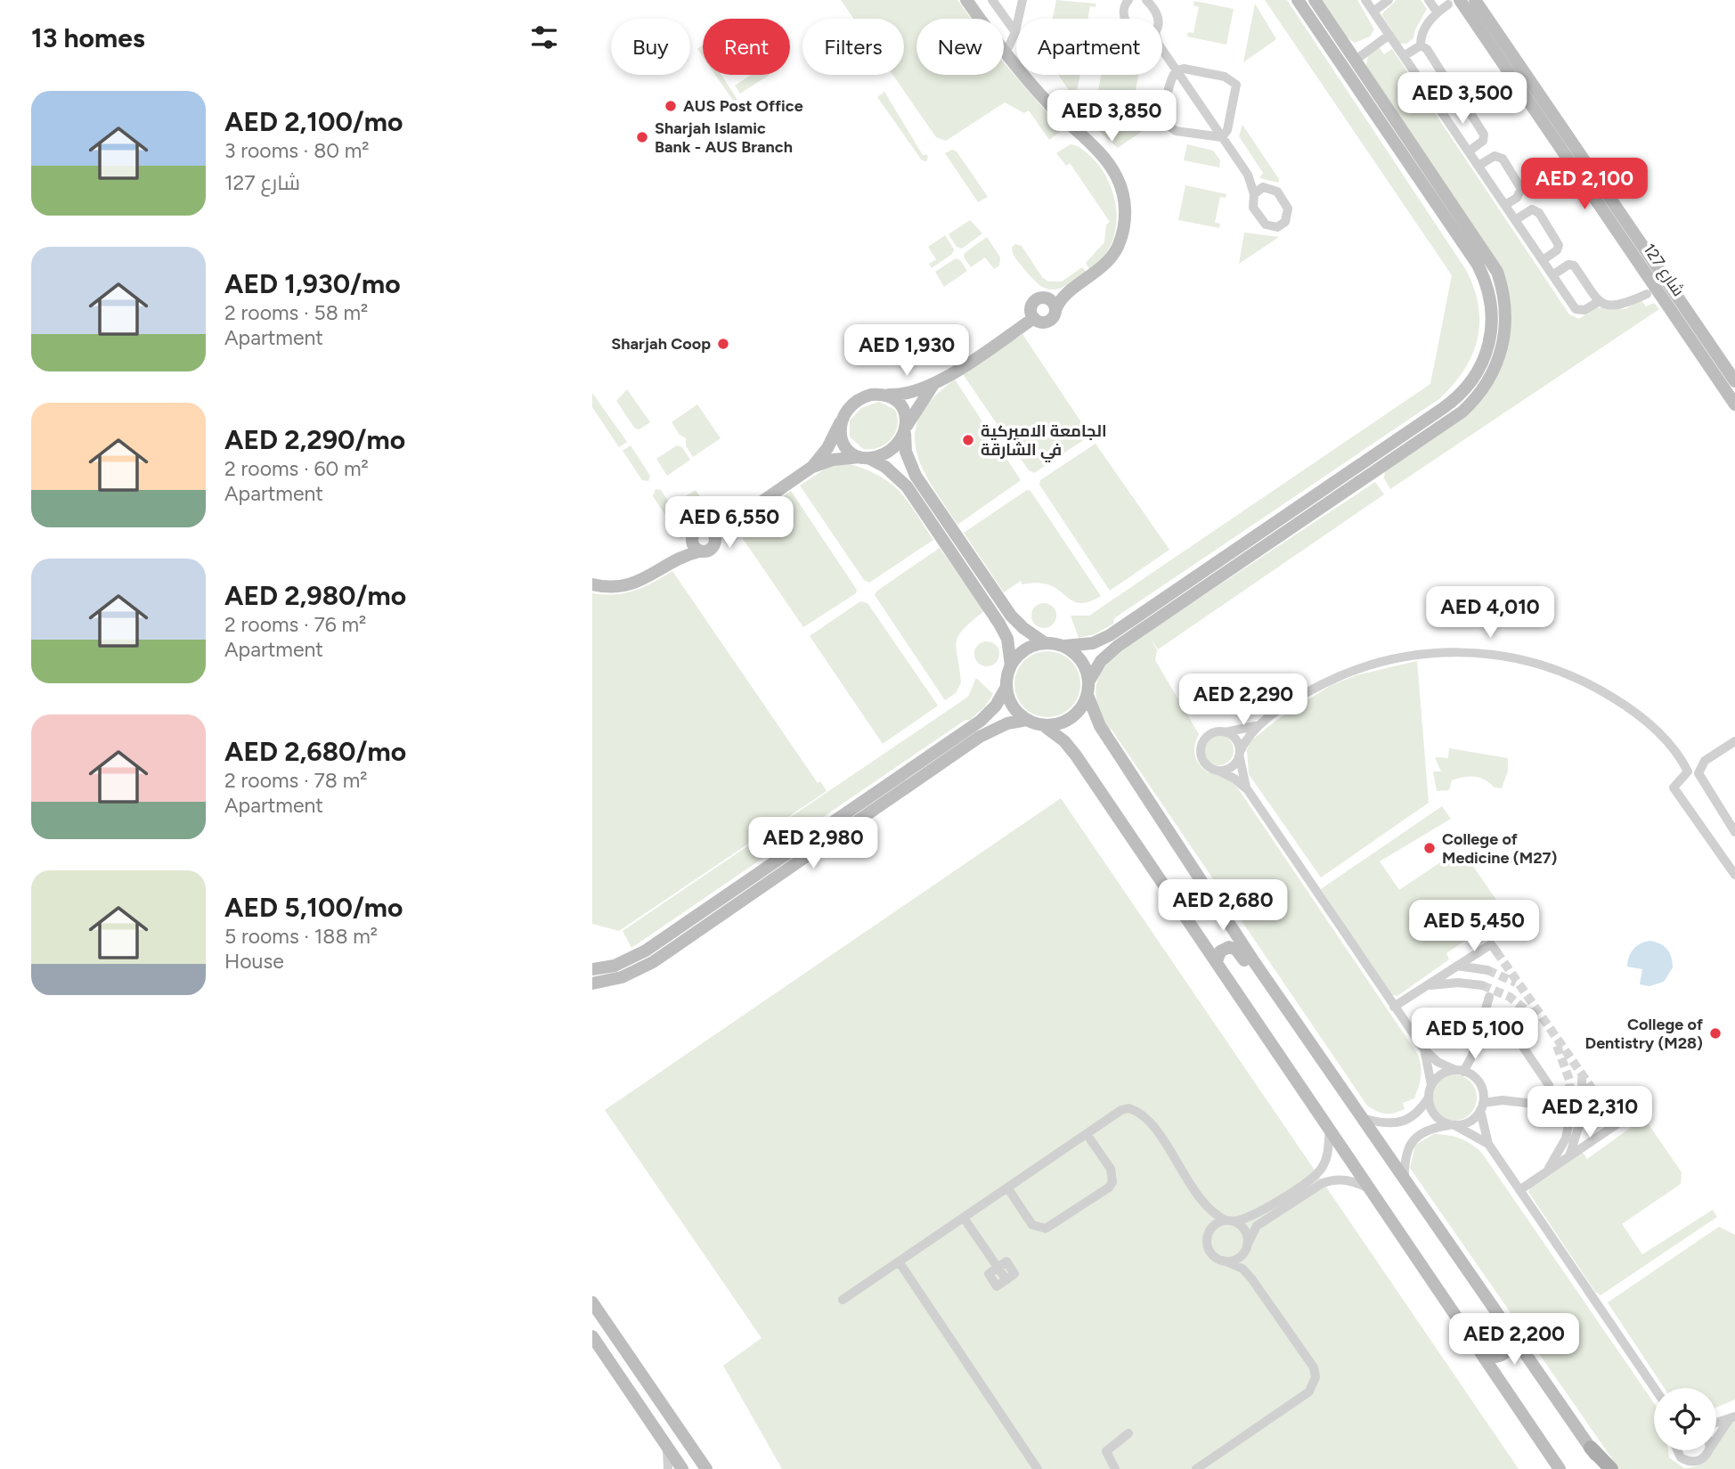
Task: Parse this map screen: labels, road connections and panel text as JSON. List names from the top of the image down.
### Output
{
  "streets": {
    "street": ["شارع 127"]
  },
  "places": [
    "AUS Post Office",
    "Sharjah Islamic Bank - AUS Branch",
    "Sharjah Coop",
    "الجامعة الاميركية في الشارقة",
    "College of Medicine (M27)",
    "College of Dentistry (M28)"
  ],
  "page": {
    "heading": "13 homes",
    "chip": [
      "Buy",
      "Rent",
      "Filters",
      "New",
      "Apartment"
    ],
    "price": [
      "AED 3,500",
      "AED 3,850",
      "AED 2,100",
      "AED 1,930",
      "AED 6,550",
      "AED 4,010",
      "AED 2,290",
      "AED 2,980",
      "AED 2,680",
      "AED 5,450",
      "AED 5,100",
      "AED 2,310",
      "AED 2,200"
    ],
    "list": [
      {
        "name": "AED 2,100/mo",
        "note": "3 rooms · 80 m² · شارع 127"
      },
      {
        "name": "AED 1,930/mo",
        "note": "2 rooms · 58 m² · Apartment"
      },
      {
        "name": "AED 2,290/mo",
        "note": "2 rooms · 60 m² · Apartment"
      },
      {
        "name": "AED 2,980/mo",
        "note": "2 rooms · 76 m² · Apartment"
      },
      {
        "name": "AED 2,680/mo",
        "note": "2 rooms · 78 m² · Apartment"
      },
      {
        "name": "AED 5,100/mo",
        "note": "5 rooms · 188 m² · House"
      }
    ]
  }
}
